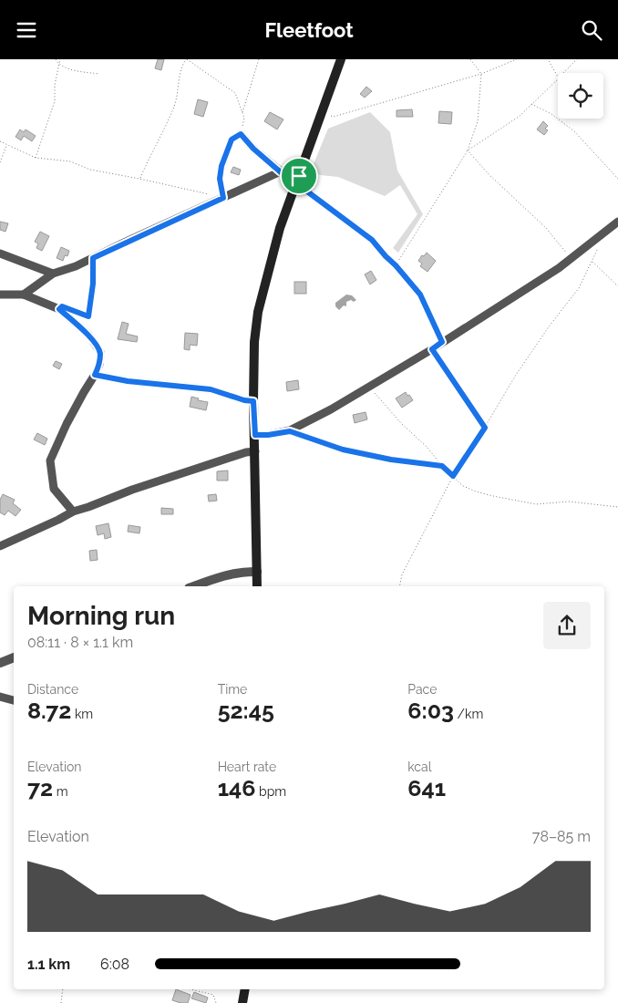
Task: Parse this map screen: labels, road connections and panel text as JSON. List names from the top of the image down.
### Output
{
  "page": {
    "header": "Fleetfoot",
    "heading": ["Morning run", "08:11 · 8 × 1.1 km"],
    "stats": [
      ["Distance", "8.72 km"],
      ["Time", "52:45"],
      ["Pace", "6:03 /km"],
      ["Elevation", "72 m"],
      ["Heart rate", "146 bpm"],
      ["kcal", "641"]
    ],
    "chart": ["Elevation", "78–85 m"],
    "list": [
      {
        "name": "1.1 km",
        "note": "6:08"
      }
    ]
  }
}
